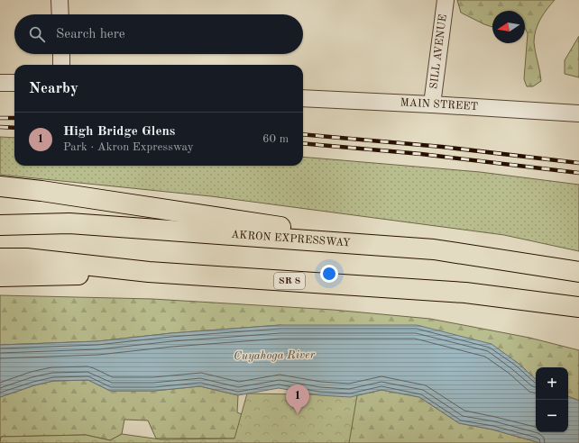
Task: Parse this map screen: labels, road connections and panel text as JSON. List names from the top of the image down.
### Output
{
  "streets": {
    "highway": ["AKRON EXPRESSWAY", "SR 8"],
    "street": ["SILL AVENUE", "MAIN STREET"]
  },
  "crossings": [
    ["SILL AVENUE", "MAIN STREET"]
  ],
  "water": ["Cuyahoga River"],
  "north": "left",
  "page": {
    "search": "Search here",
    "heading": "Nearby",
    "list": [
      {
        "mark": "1",
        "name": "High Bridge Glens",
        "note": "Park · Akron Expressway",
        "value": "60 m"
      }
    ],
    "map_buttons": ["+", "−"],
    "pins": "1"
  }
}
